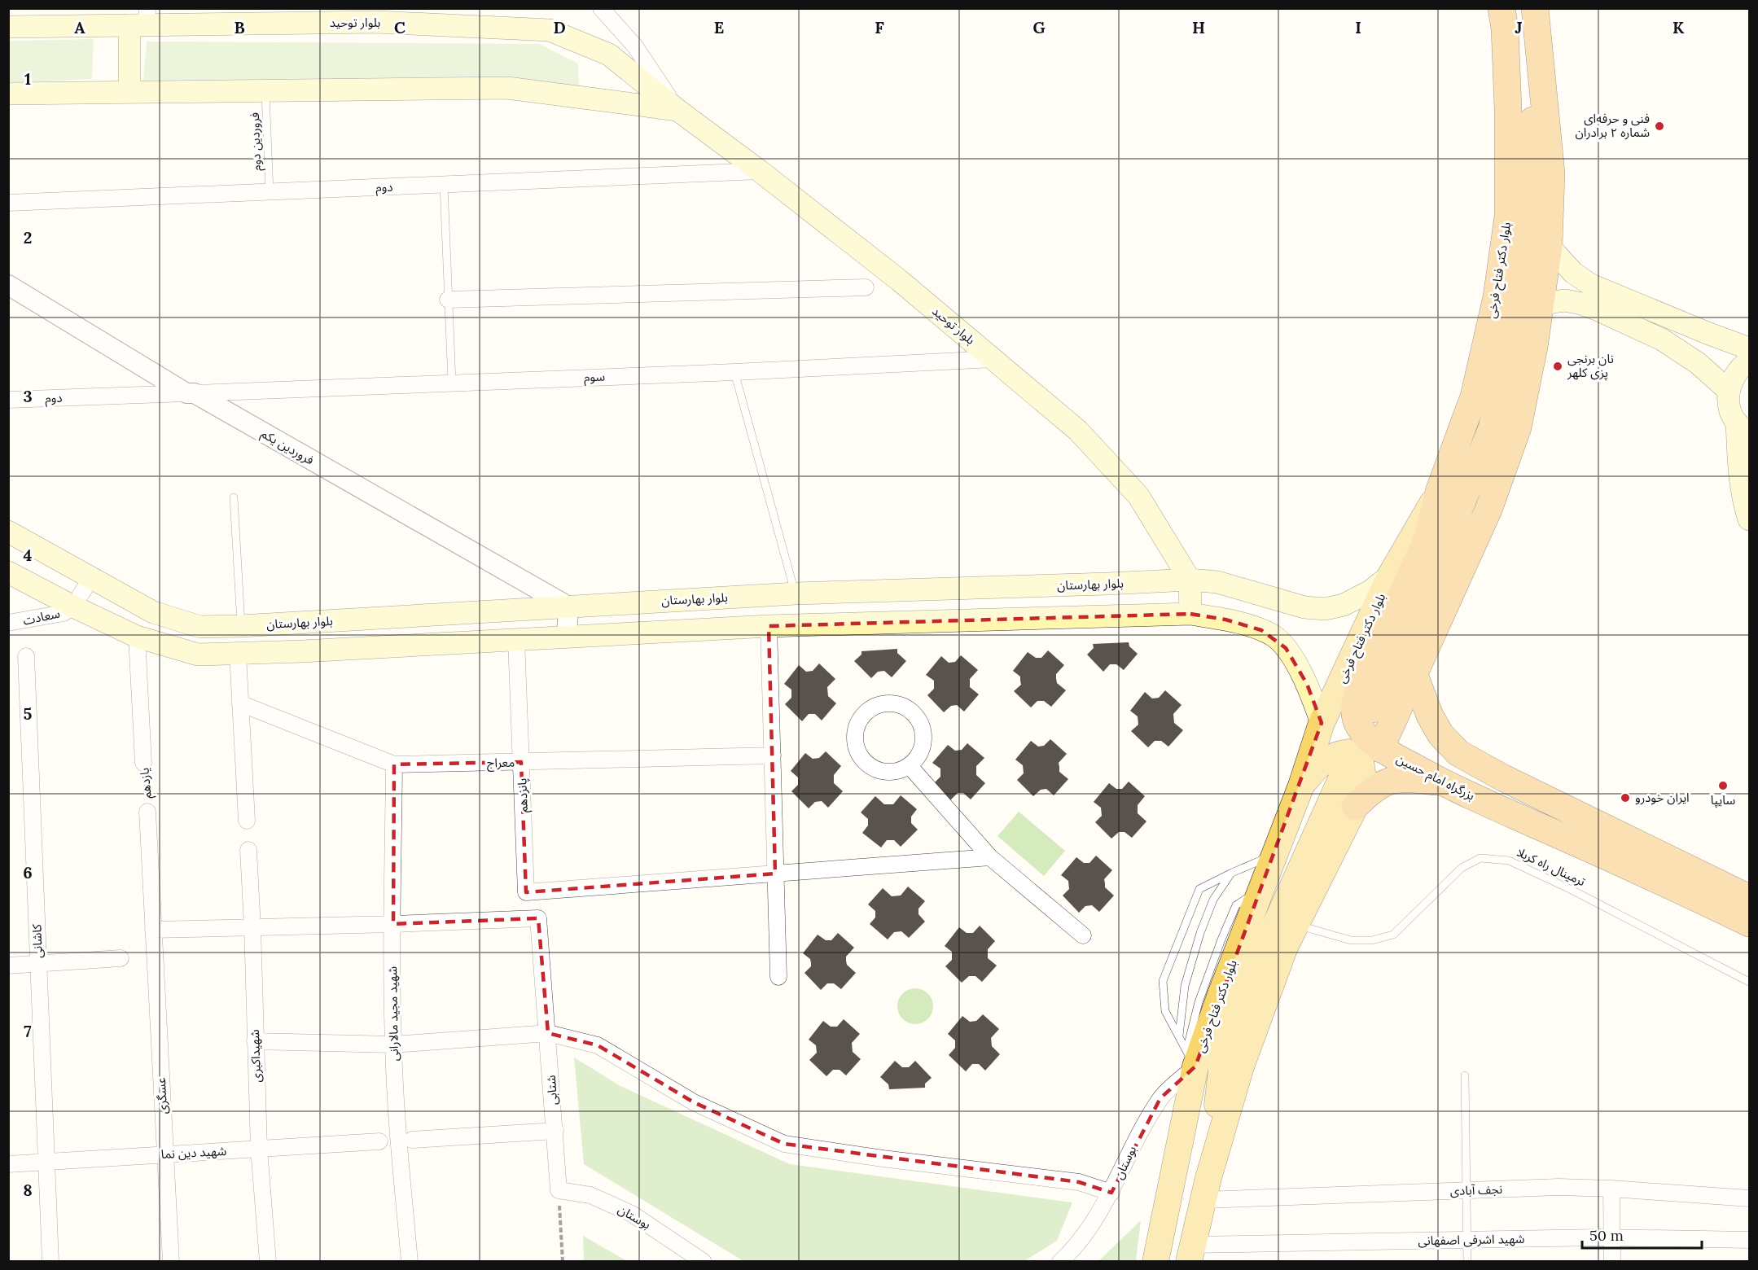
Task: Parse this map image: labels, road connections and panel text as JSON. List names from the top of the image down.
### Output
{
  "streets": {
    "highway": ["بلوار دکتر فتاح فرخی", "بزرگراه امام حسین"],
    "main road": ["بلوار توحید", "بلوار بهارستان"],
    "street": [
      "دوم",
      "سوم",
      "فروردین یکم",
      "سعادت",
      "معراج",
      "یازدهم",
      "پانزدهم",
      "کاشانی",
      "شهید مجید مالارانی",
      "شهیداکبری",
      "شتابی",
      "عسگری",
      "شهید دین نما",
      "بوستان",
      "نجف آبادی",
      "شهید اشرفی اصفهانی"
    ],
    "lane": ["فروردین دوم", "ترمینال راه کربلا"]
  },
  "crossings": [
    ["بلوار توحید", "فروردین دوم"],
    ["بلوار توحید", "دوم"],
    ["بلوار توحید", "سوم"],
    ["بلوار توحید", "بلوار بهارستان"],
    ["فروردین دوم", "دوم"],
    ["دوم", "سوم"],
    ["دوم", "فروردین یکم"],
    ["بلوار دکتر فتاح فرخی", "بلوار بهارستان"],
    ["بلوار دکتر فتاح فرخی", "بزرگراه امام حسین"],
    ["بلوار دکتر فتاح فرخی", "بوستان"],
    ["سوم", "فروردین یکم"],
    ["فروردین یکم", "بلوار بهارستان"],
    ["معراج", "پانزدهم"],
    ["معراج", "شهید مجید مالارانی"],
    ["یازدهم", "عسگری"],
    ["کاشانی", "شهید دین نما"],
    ["شهید مجید مالارانی", "شتابی"],
    ["شهیداکبری", "شهید دین نما"],
    ["شتابی", "بوستان"],
    ["عسگری", "شهید دین نما"]
  ],
  "places": [
    "فنی و حرفه‌ای شماره ۲ برادران",
    "نان برنجی پزی کلهر",
    "سایپا",
    "ایران خودرو"
  ],
  "scale_bar": "50 m",
  "grid": {
    "columns": [
      "A",
      "B",
      "C",
      "D",
      "E",
      "F",
      "G",
      "H",
      "I",
      "J",
      "K"
    ],
    "rows": [
      "1",
      "2",
      "3",
      "4",
      "5",
      "6",
      "7",
      "8"
    ]
  }
}
